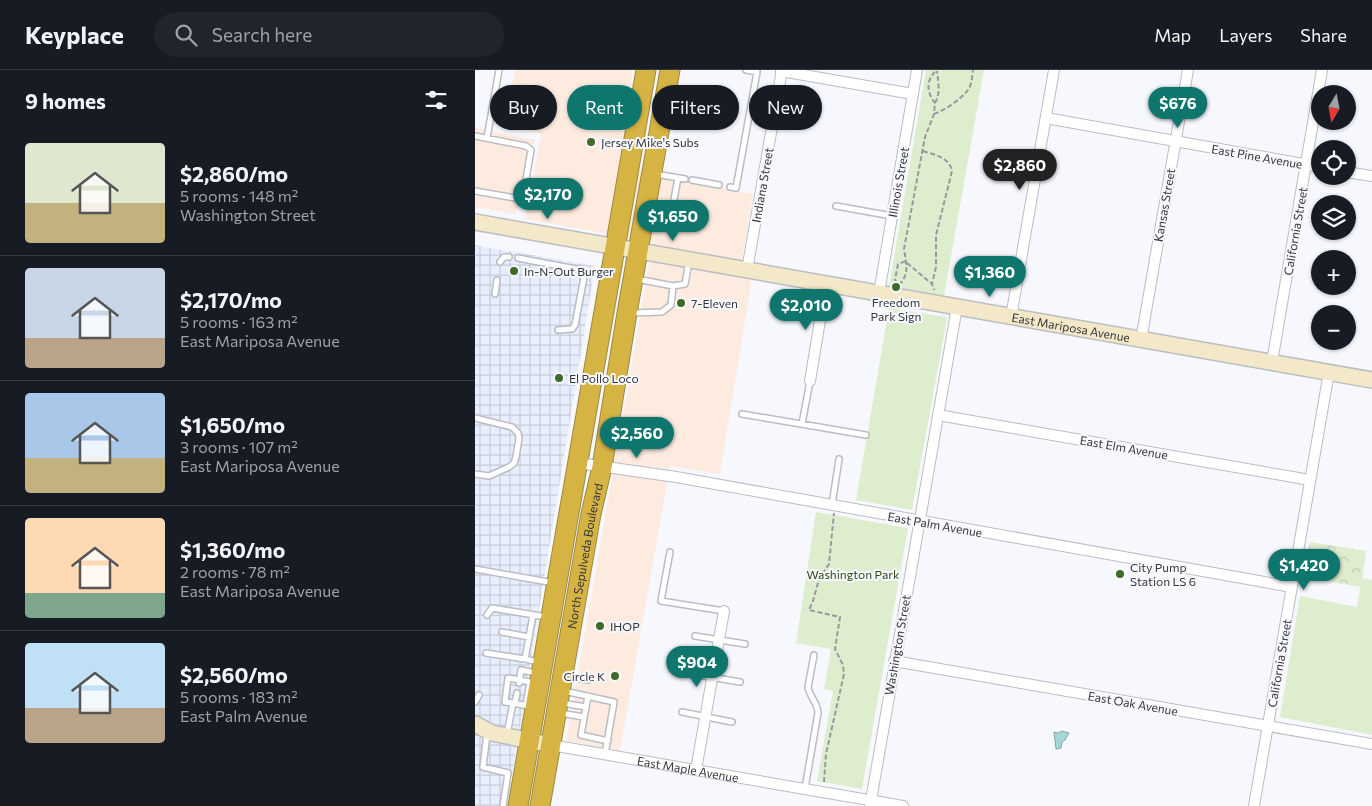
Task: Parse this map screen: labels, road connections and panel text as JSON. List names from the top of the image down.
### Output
{
  "streets": {
    "highway": ["North Sepulveda Boulevard"],
    "street": [
      "East Pine Avenue",
      "Illinois Street",
      "Indiana Street",
      "Kansas Street",
      "California Street",
      "East Mariposa Avenue",
      "East Elm Avenue",
      "East Palm Avenue",
      "Washington Street",
      "East Oak Avenue",
      "East Maple Avenue"
    ]
  },
  "crossings": [
    ["East Pine Avenue", "Kansas Street"],
    ["East Pine Avenue", "California Street"],
    ["Illinois Street", "East Mariposa Avenue"],
    ["Indiana Street", "East Mariposa Avenue"],
    ["Kansas Street", "East Mariposa Avenue"],
    ["California Street", "East Mariposa Avenue"],
    ["California Street", "East Elm Avenue"],
    ["California Street", "East Palm Avenue"],
    ["California Street", "East Oak Avenue"],
    ["East Mariposa Avenue", "North Sepulveda Boulevard"],
    ["East Mariposa Avenue", "Washington Street"],
    ["East Elm Avenue", "Washington Street"],
    ["East Palm Avenue", "North Sepulveda Boulevard"],
    ["East Palm Avenue", "Washington Street"],
    ["North Sepulveda Boulevard", "East Maple Avenue"],
    ["Washington Street", "East Oak Avenue"],
    ["Washington Street", "East Maple Avenue"]
  ],
  "parks": ["Washington Park"],
  "places": [
    "Jersey Mike's Subs",
    "In-N-Out Burger",
    "Freedom Park Sign",
    "7-Eleven",
    "El Pollo Loco",
    "City Pump Station LS 6",
    "IHOP",
    "Circle K"
  ],
  "north": "bottom",
  "page": {
    "header": "Keyplace",
    "search": "Search here",
    "nav": ["Map", "Layers", "Share"],
    "heading": "9 homes",
    "map_buttons": ["+", "−"],
    "chip": [
      "Buy",
      "Rent",
      "Filters",
      "New"
    ],
    "price": [
      "$676",
      "$2,860",
      "$2,170",
      "$1,650",
      "$1,360",
      "$2,010",
      "$2,560",
      "$1,420",
      "$904"
    ],
    "list": [
      {
        "name": "$2,860/mo",
        "note": "5 rooms · 148 m² · Washington Street"
      },
      {
        "name": "$2,170/mo",
        "note": "5 rooms · 163 m² · East Mariposa Avenue"
      },
      {
        "name": "$1,650/mo",
        "note": "3 rooms · 107 m² · East Mariposa Avenue"
      },
      {
        "name": "$1,360/mo",
        "note": "2 rooms · 78 m² · East Mariposa Avenue"
      },
      {
        "name": "$2,560/mo",
        "note": "5 rooms · 183 m² · East Palm Avenue"
      }
    ]
  }
}
